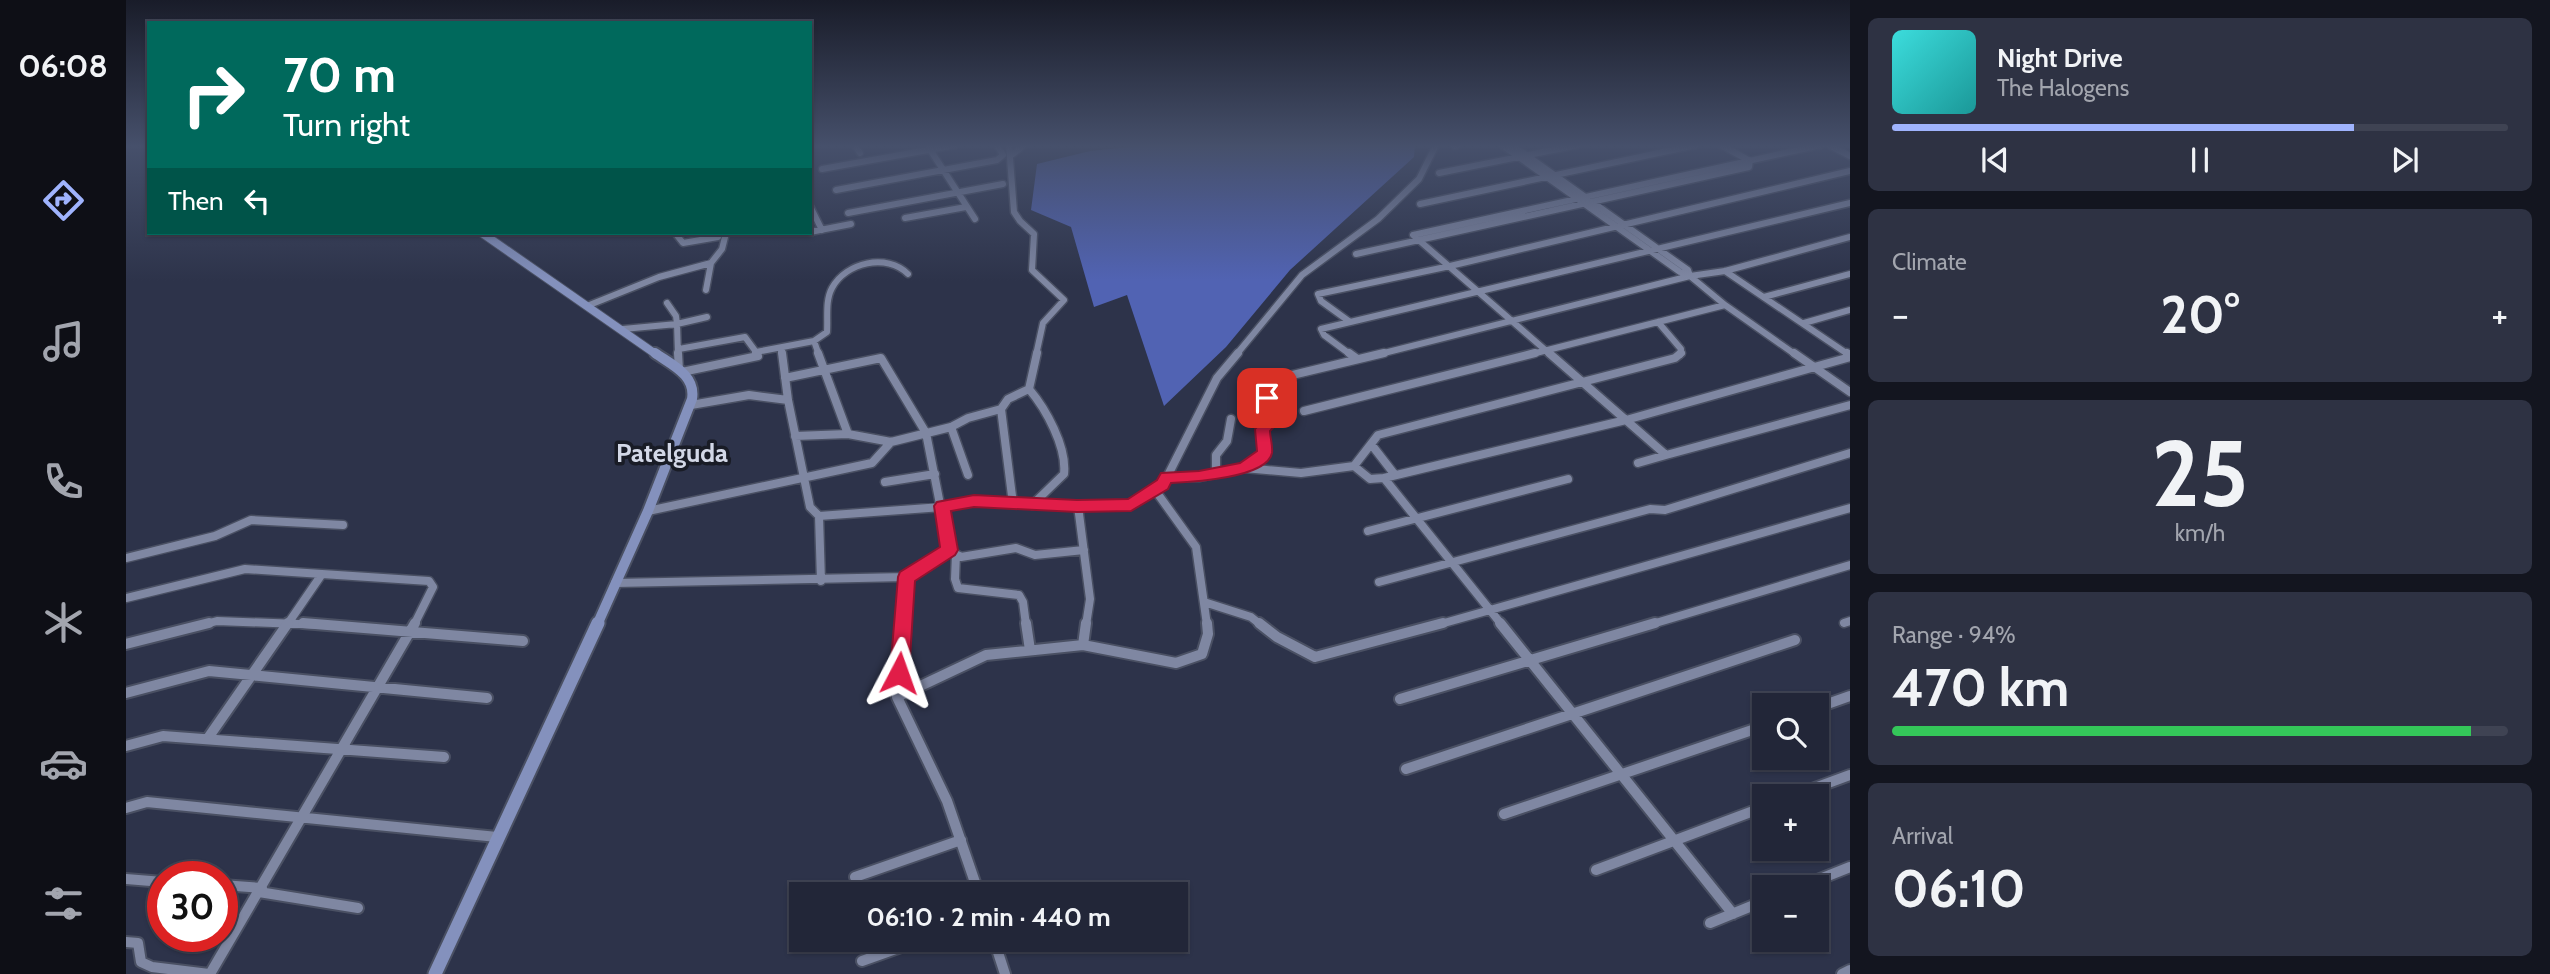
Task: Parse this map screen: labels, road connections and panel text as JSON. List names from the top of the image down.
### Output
{
  "districts": ["Patelguda"],
  "page": {
    "tabs": "06:08",
    "turn": ["70 m", "Turn right"],
    "song": ["Night Drive", "The Halogens"],
    "then": "Then",
    "tile": [
      "Climate",
      ["25", "km/h"],
      ["Range · 94%", "470 km"],
      ["Arrival", "06:10"]
    ],
    "heat": ["−", "20°", "+"],
    "map_buttons": ["+", "−"],
    "limit": "30",
    "trip": "06:10 · 2 min · 440 m"
  }
}
